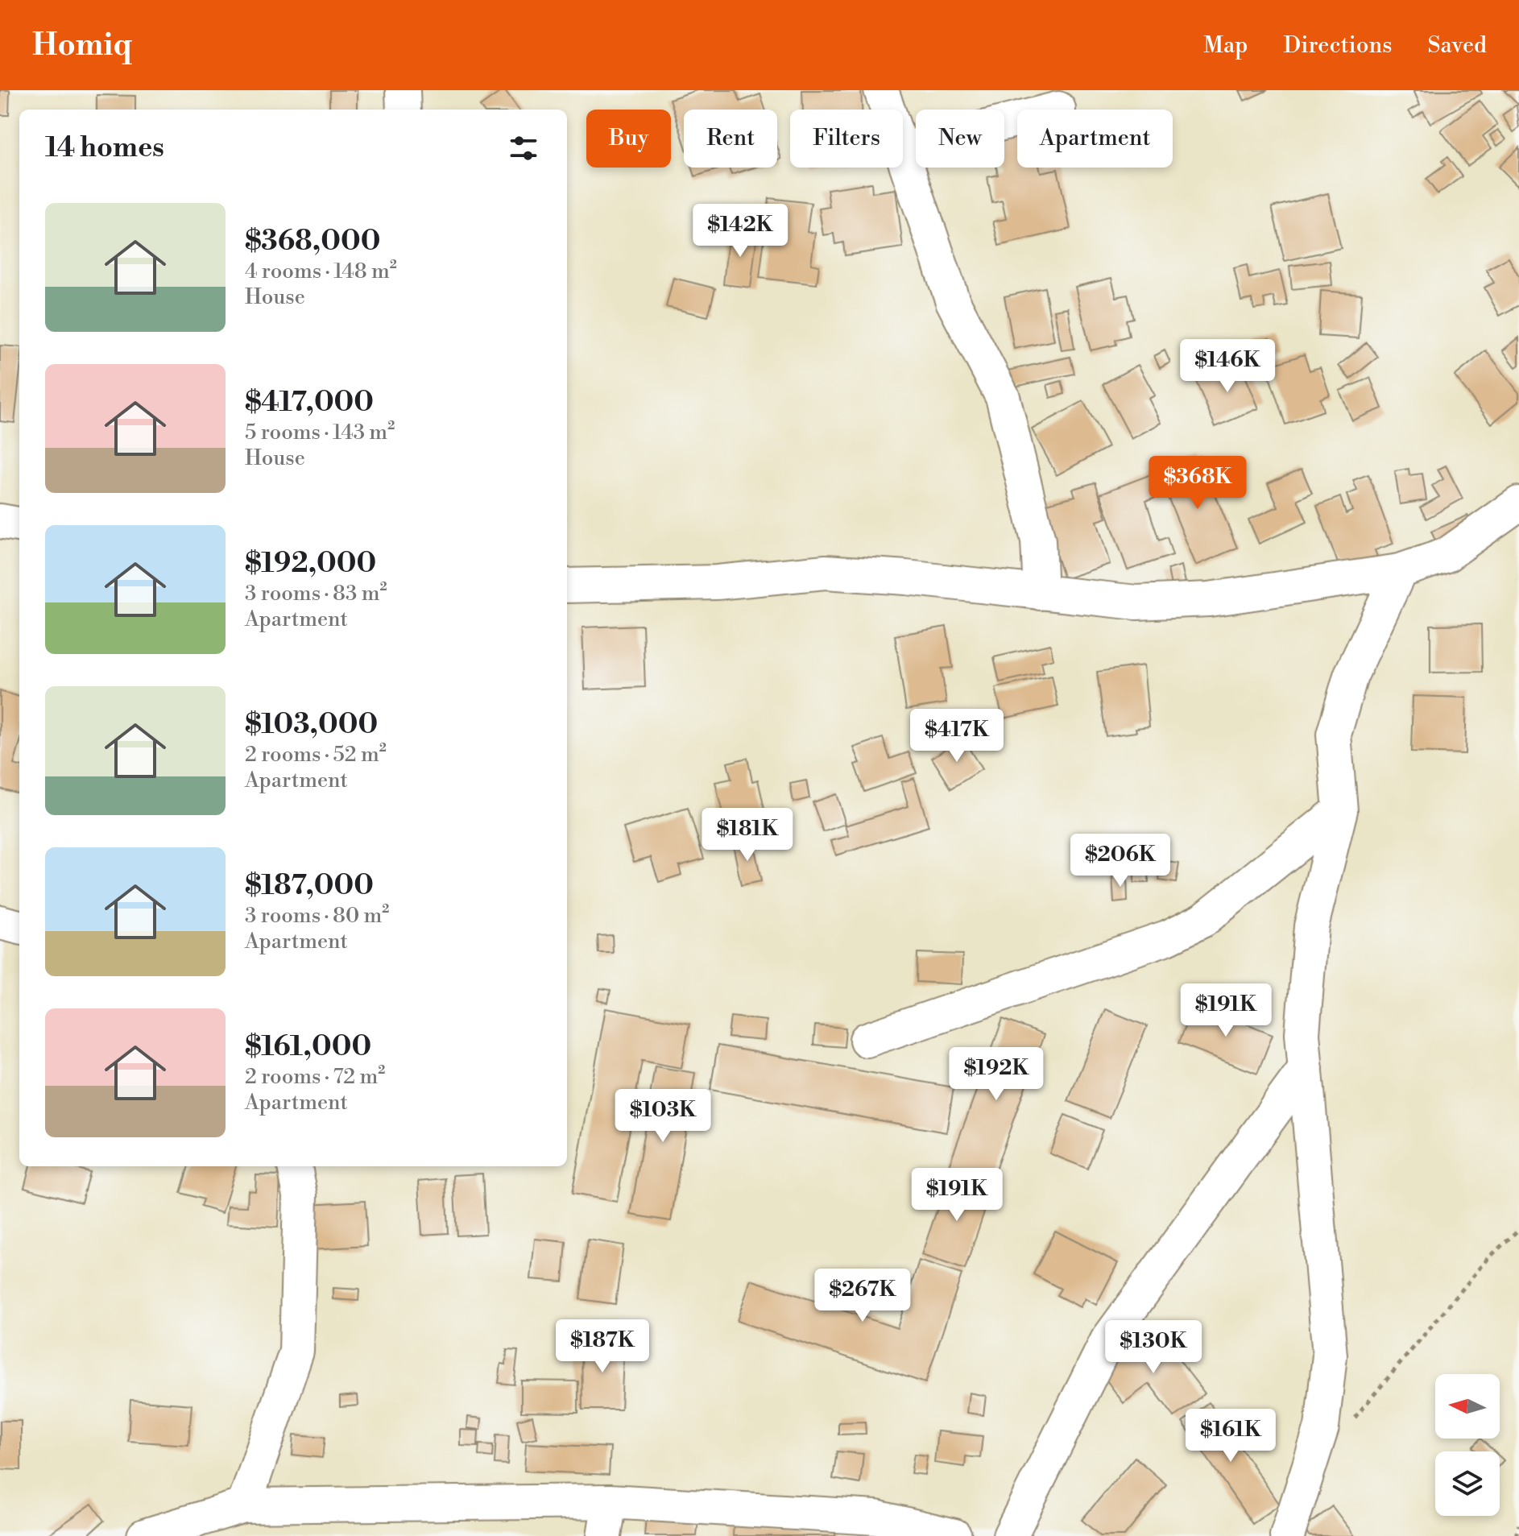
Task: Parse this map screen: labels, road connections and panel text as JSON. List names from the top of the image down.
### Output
{
  "north": "left",
  "page": {
    "header": "Homiq",
    "nav": ["Map", "Directions", "Saved"],
    "chip": [
      "Buy",
      "Rent",
      "Filters",
      "New",
      "Apartment"
    ],
    "heading": "14 homes",
    "list": [
      {
        "name": "$368,000",
        "note": "4 rooms · 148 m² · House"
      },
      {
        "name": "$417,000",
        "note": "5 rooms · 143 m² · House"
      },
      {
        "name": "$192,000",
        "note": "3 rooms · 83 m² · Apartment"
      },
      {
        "name": "$103,000",
        "note": "2 rooms · 52 m² · Apartment"
      },
      {
        "name": "$187,000",
        "note": "3 rooms · 80 m² · Apartment"
      },
      {
        "name": "$161,000",
        "note": "2 rooms · 72 m² · Apartment"
      }
    ],
    "price": [
      "$142K",
      "$146K",
      "$368K",
      "$417K",
      "$181K",
      "$206K",
      "$191K",
      "$192K",
      "$103K",
      "$191K",
      "$267K",
      "$187K",
      "$130K",
      "$161K"
    ]
  }
}
